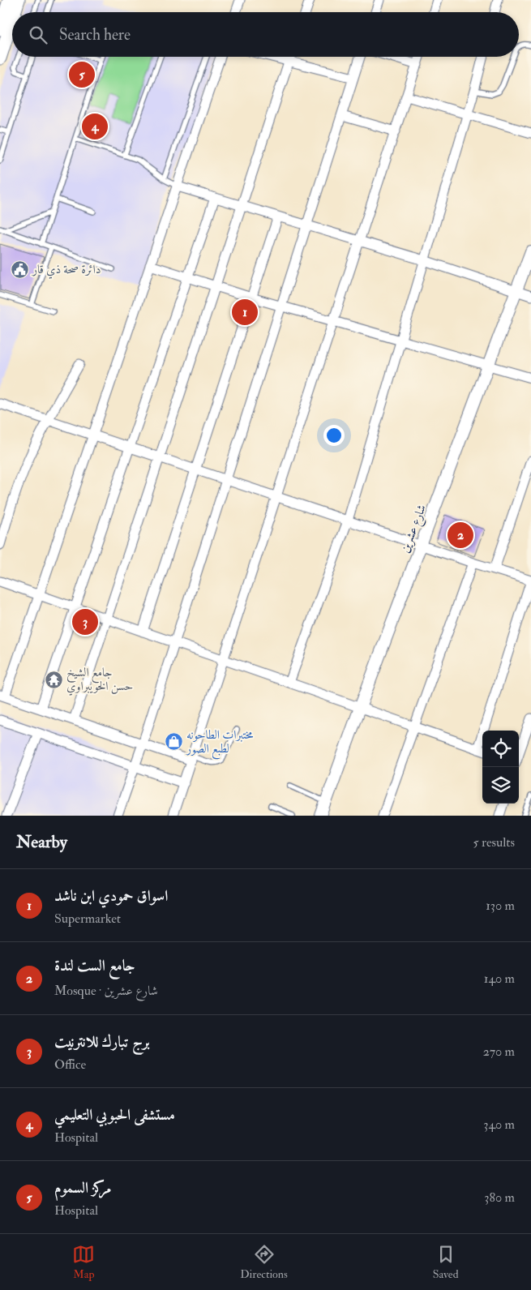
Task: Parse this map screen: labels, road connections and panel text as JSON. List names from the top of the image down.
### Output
{
  "streets": {
    "street": ["شارع عشرين"]
  },
  "places": {
    "public building": ["دائرة صحة ذي قار"],
    "temple": ["جامع الشيخ حسن الخويبراوي"],
    "shop": ["مختبرات الطاحونه لطبع الصور"]
  },
  "page": {
    "search": "Search here",
    "pins": [
      "5",
      "4",
      "1",
      "2",
      "3"
    ],
    "heading": ["Nearby", "5 results"],
    "list": [
      {
        "mark": "1",
        "name": "اسواق حمودي ابن ناشد",
        "note": "Supermarket",
        "value": "130 m"
      },
      {
        "mark": "2",
        "name": "جامع الست لندة",
        "note": "Mosque · شارع عشرين",
        "value": "140 m"
      },
      {
        "mark": "3",
        "name": "برج تبارك للانترنيت",
        "note": "Office",
        "value": "270 m"
      },
      {
        "mark": "4",
        "name": "مستشفى الحبوبي التعليمي",
        "note": "Hospital",
        "value": "340 m"
      },
      {
        "mark": "5",
        "name": "مركز السموم",
        "note": "Hospital",
        "value": "380 m"
      }
    ],
    "nav": ["Map", "Directions", "Saved"]
  }
}
